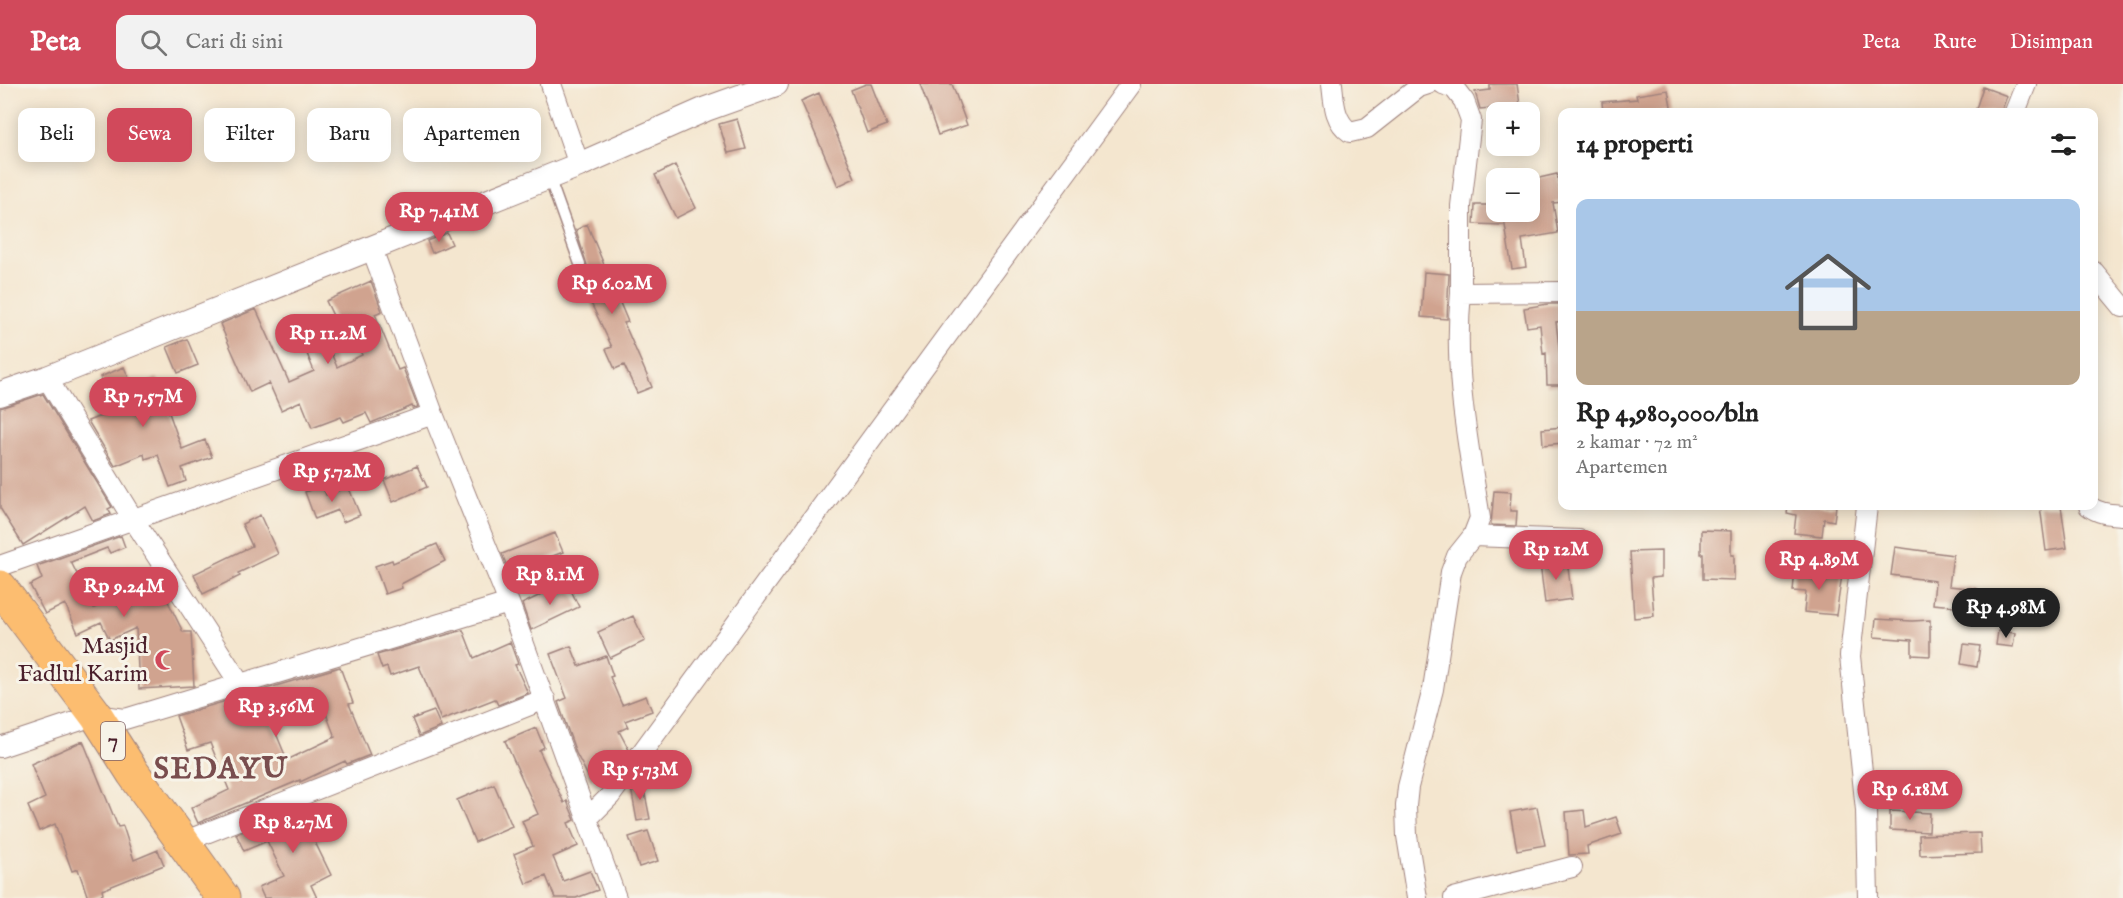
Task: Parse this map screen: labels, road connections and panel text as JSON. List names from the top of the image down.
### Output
{
  "streets": {
    "highway": ["7"]
  },
  "districts": ["SEDAYU"],
  "places": {
    "mosque": ["Masjid Fadlul Karim"]
  },
  "page": {
    "header": "Peta",
    "search": "Cari di sini",
    "nav": ["Peta", "Rute", "Disimpan"],
    "map_buttons": ["+", "−"],
    "chip": [
      "Beli",
      "Sewa",
      "Filter",
      "Baru",
      "Apartemen"
    ],
    "heading": "14 properti",
    "list": [
      {
        "name": "Rp 4,980,000/bln",
        "note": "2 kamar · 72 m² · Apartemen"
      }
    ],
    "price": [
      "Rp 7.41M",
      "Rp 6.02M",
      "Rp 11.2M",
      "Rp 7.57M",
      "Rp 5.72M",
      "Rp 12M",
      "Rp 4.89M",
      "Rp 8.1M",
      "Rp 9.24M",
      "Rp 4.98M",
      "Rp 3.56M",
      "Rp 5.73M",
      "Rp 6.18M",
      "Rp 8.27M"
    ]
  }
}
